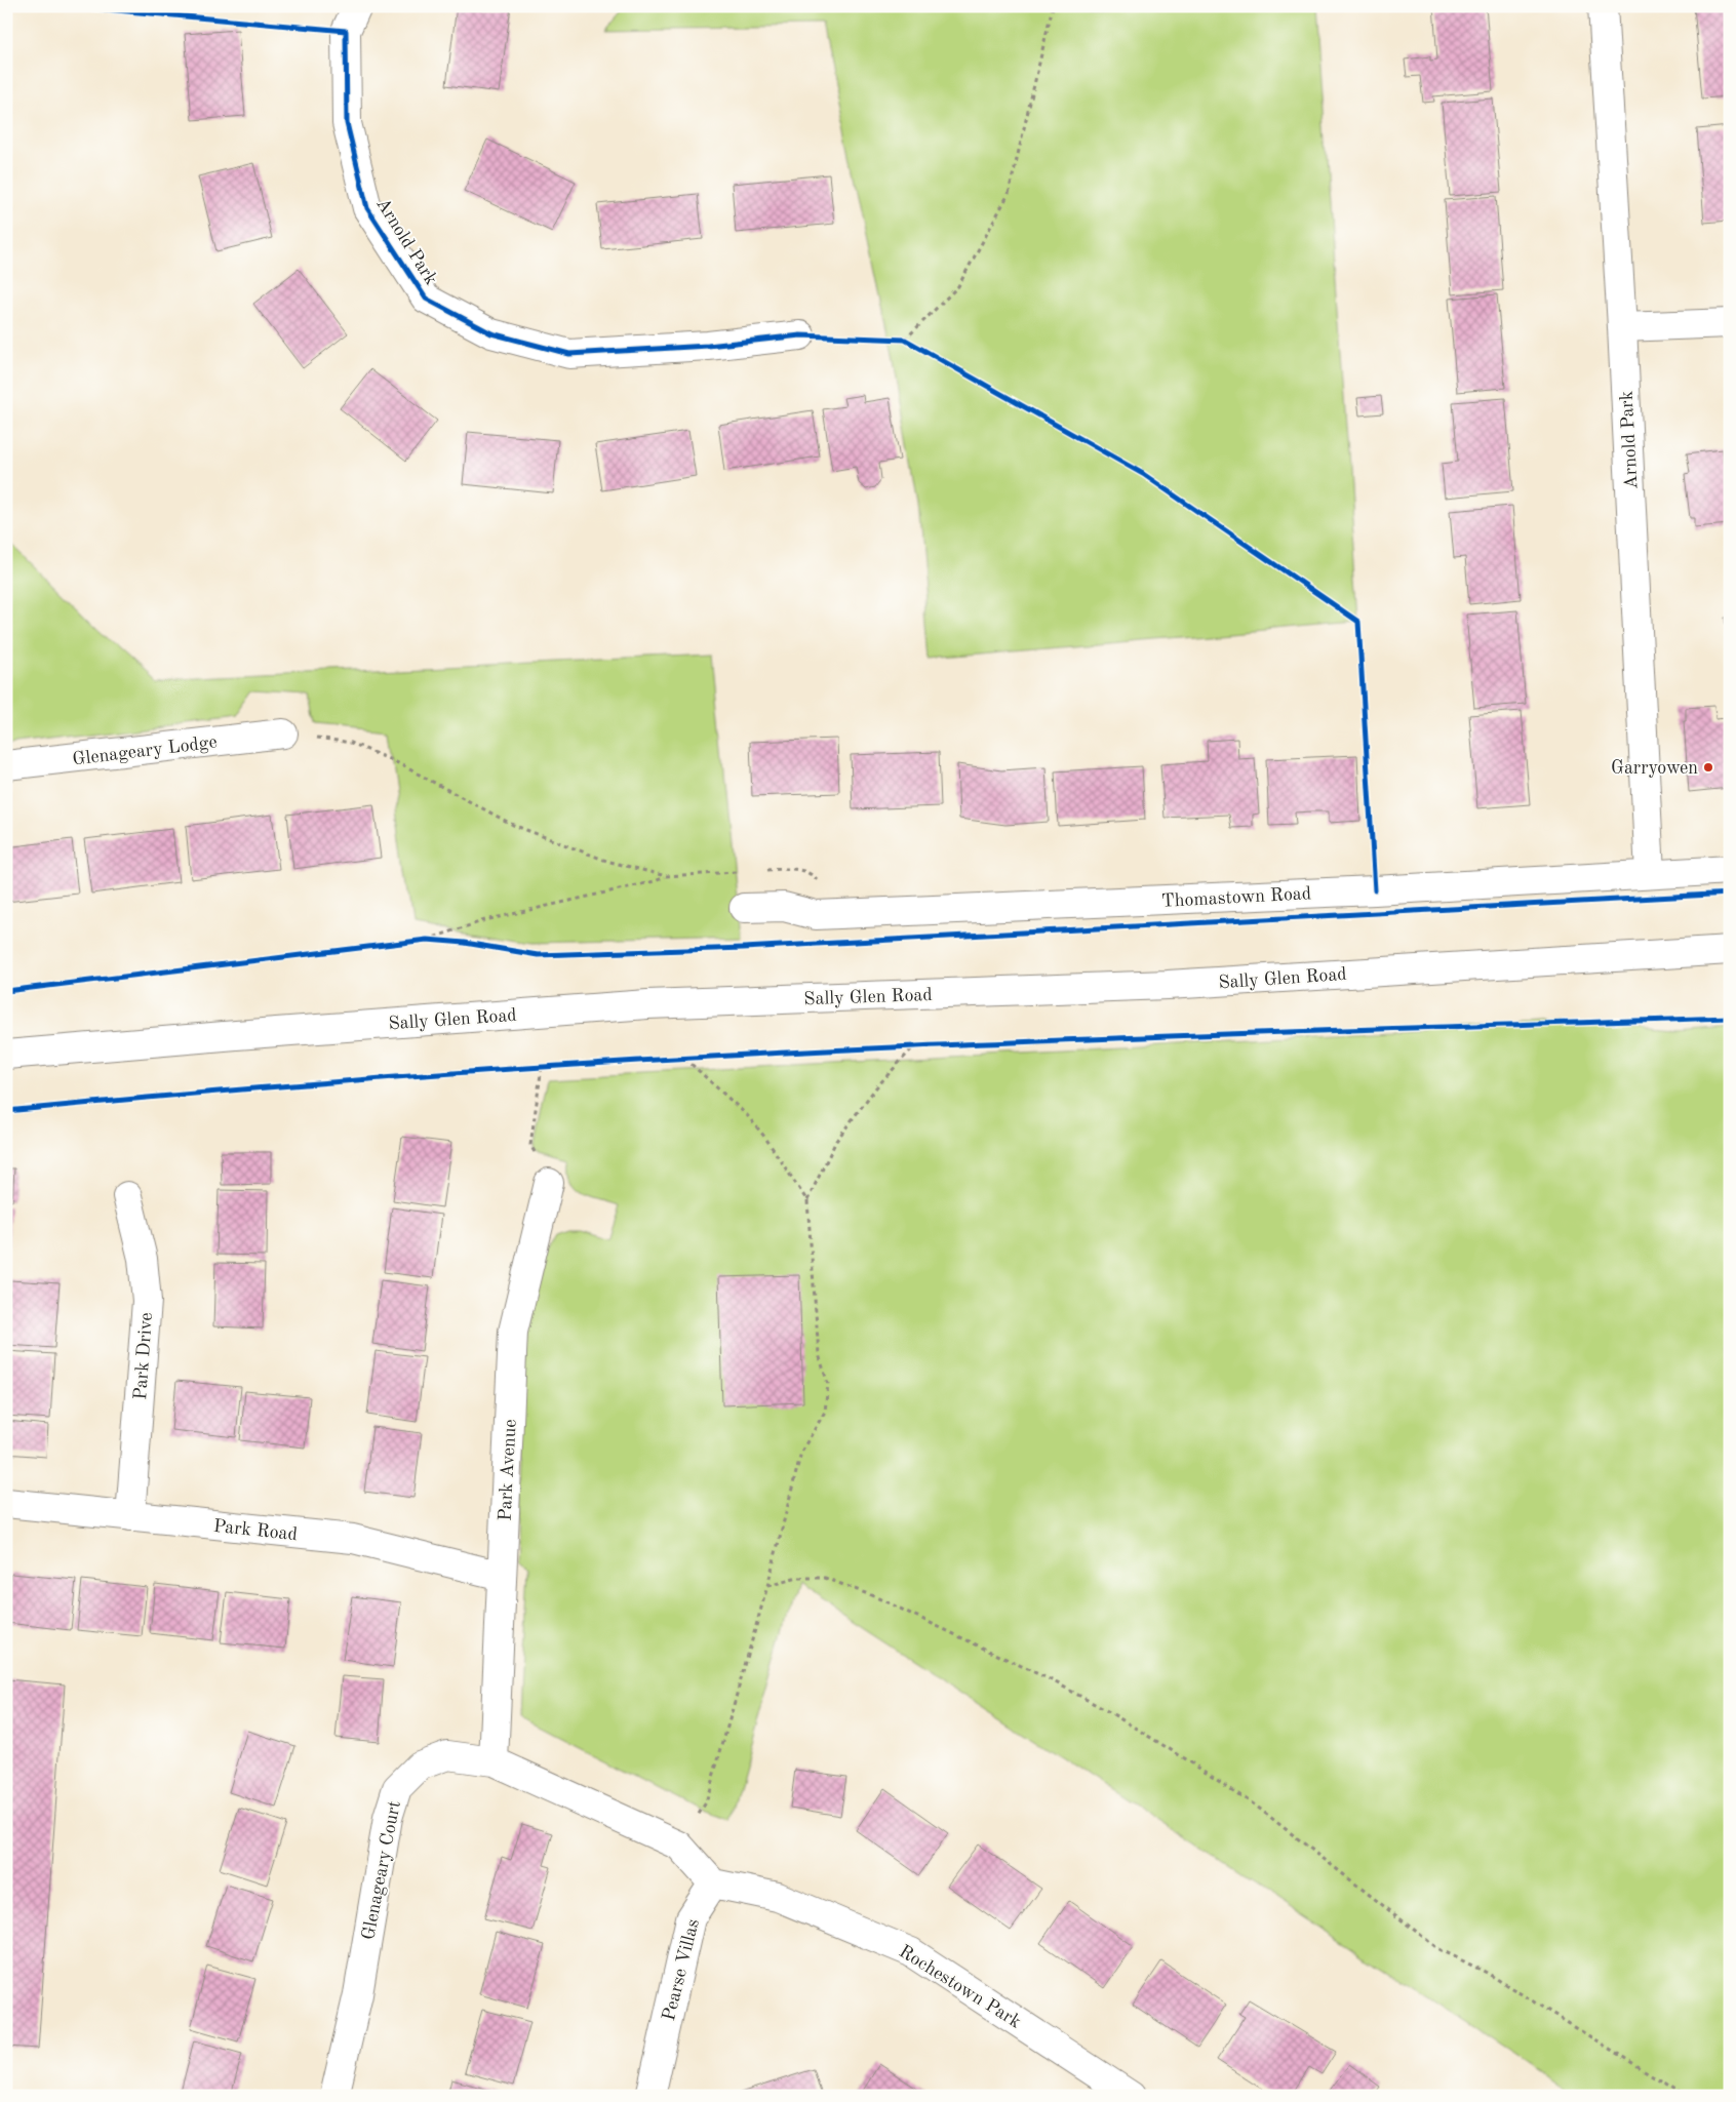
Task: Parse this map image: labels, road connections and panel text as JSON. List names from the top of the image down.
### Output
{
  "streets": {
    "street": [
      "Arnold Park",
      "Glenageary Lodge",
      "Thomastown Road",
      "Sally Glen Road",
      "Park Drive",
      "Park Avenue",
      "Park Road",
      "Glenageary Court",
      "Pearse Villas",
      "Rochestown Park"
    ]
  },
  "crossings": [
    ["Arnold Park", "Thomastown Road"],
    ["Park Drive", "Park Road"],
    ["Park Avenue", "Park Road"],
    ["Park Avenue", "Glenageary Court"],
    ["Glenageary Court", "Pearse Villas"],
    ["Glenageary Court", "Rochestown Park"],
    ["Pearse Villas", "Rochestown Park"]
  ],
  "places": ["Garryowen"]
}
